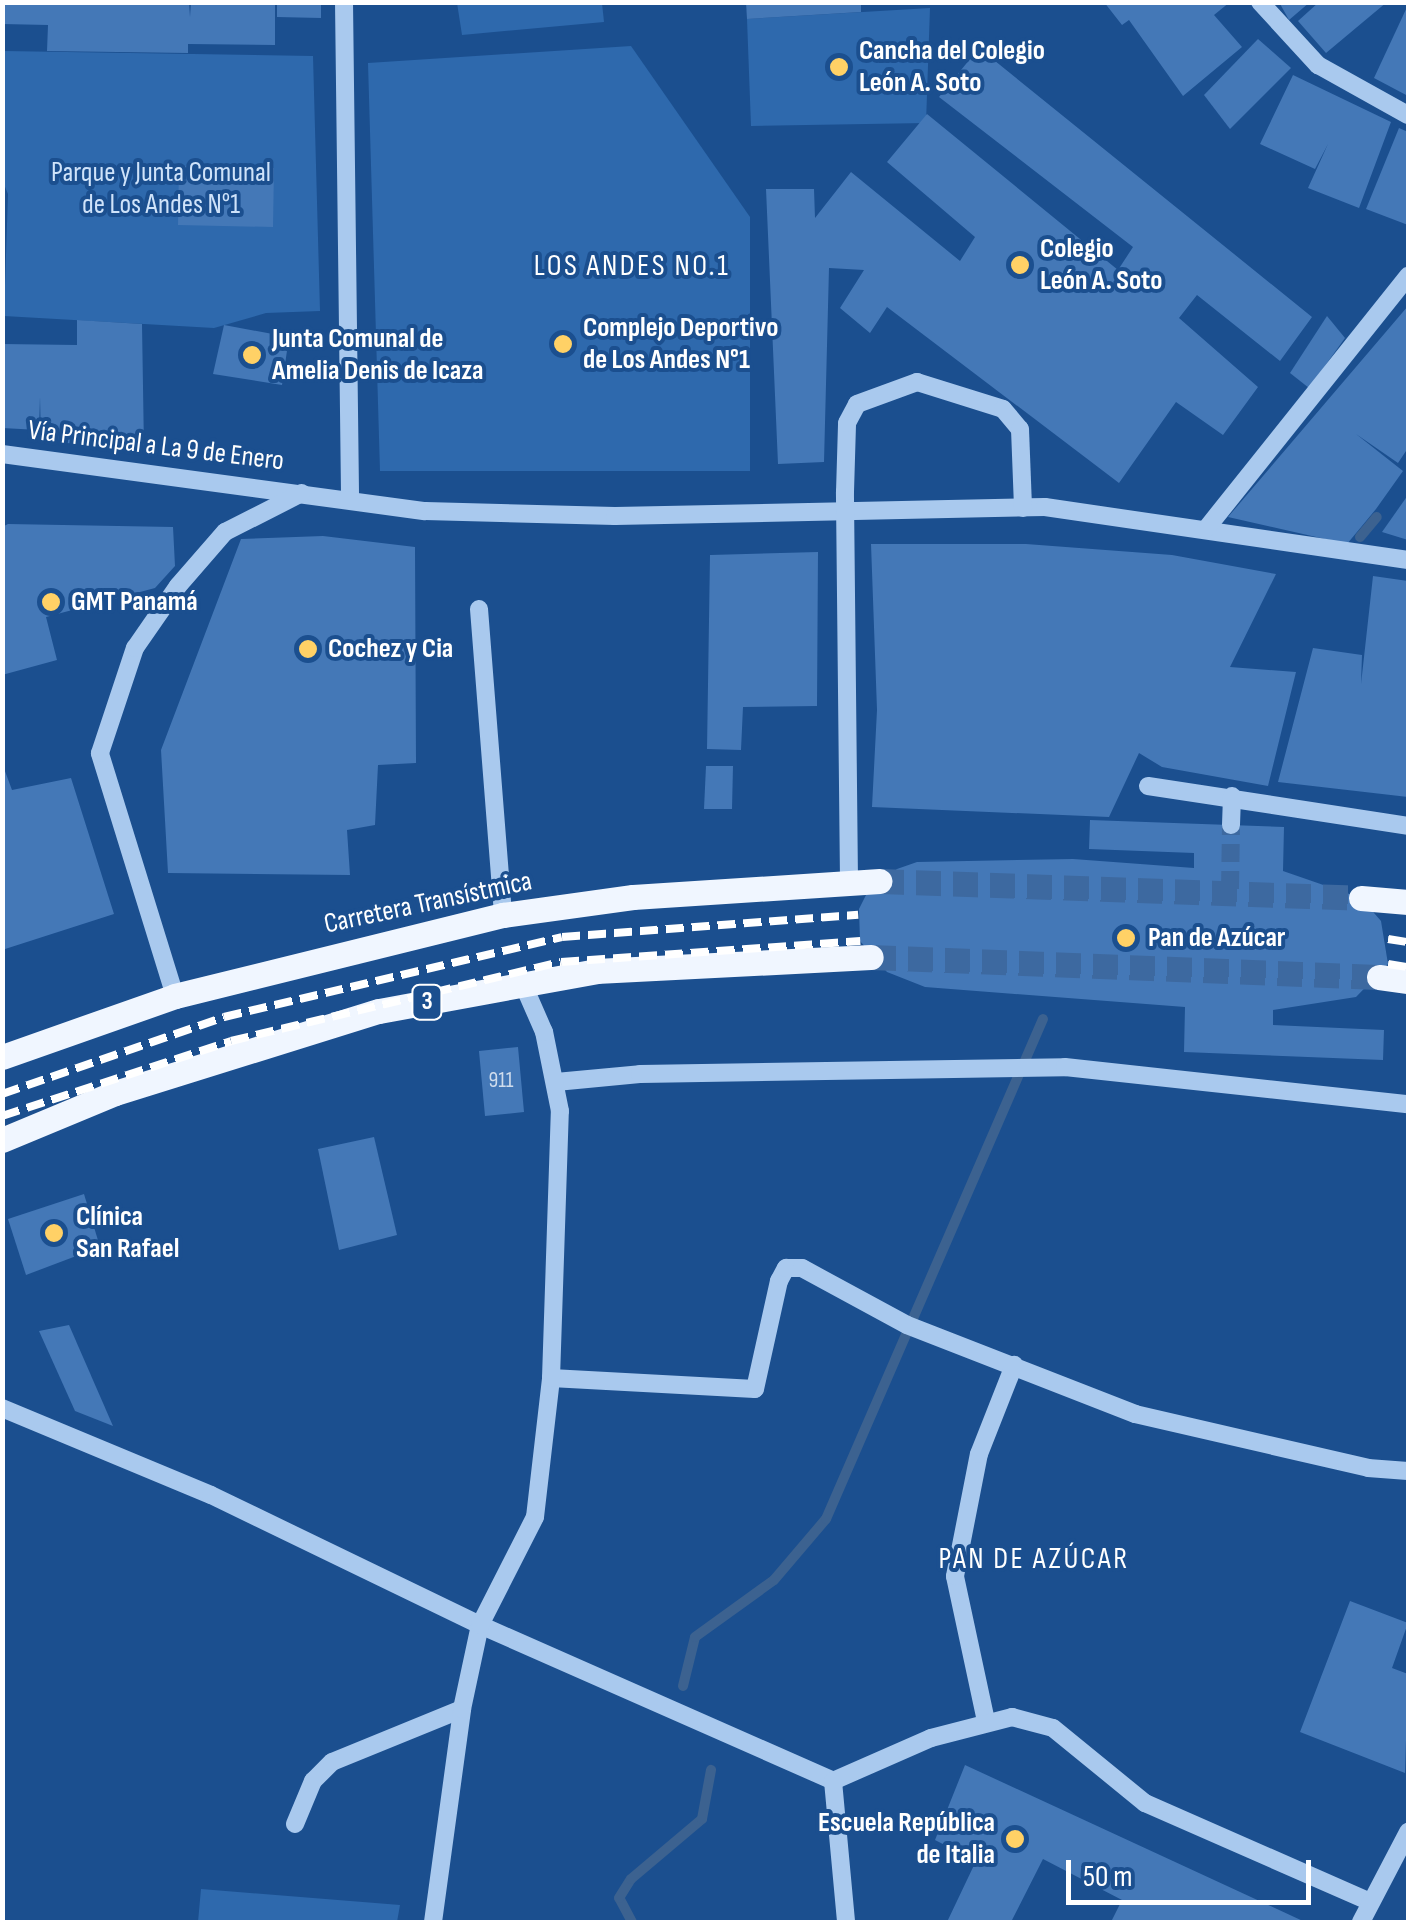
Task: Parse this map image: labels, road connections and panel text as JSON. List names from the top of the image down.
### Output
{
  "streets": {
    "main road": ["Carretera Transístmica", "3"],
    "street": ["Vía Principal a La 9 de Enero"]
  },
  "districts": ["LOS ANDES NO.1", "PAN DE AZÚCAR"],
  "parks": ["Parque y Junta Comunal de Los Andes N°1"],
  "places": [
    "Cancha del Colegio León A. Soto",
    "Colegio León A. Soto",
    "Complejo Deportivo de Los Andes N°1",
    "Junta Comunal de Amelia Denis de Icaza",
    "GMT Panamá",
    "Cochez y Cia",
    "Pan de Azúcar",
    "Clínica San Rafael",
    "Escuela República de Italia"
  ],
  "house_numbers": ["911"],
  "scale_bar": "50 m"
}
